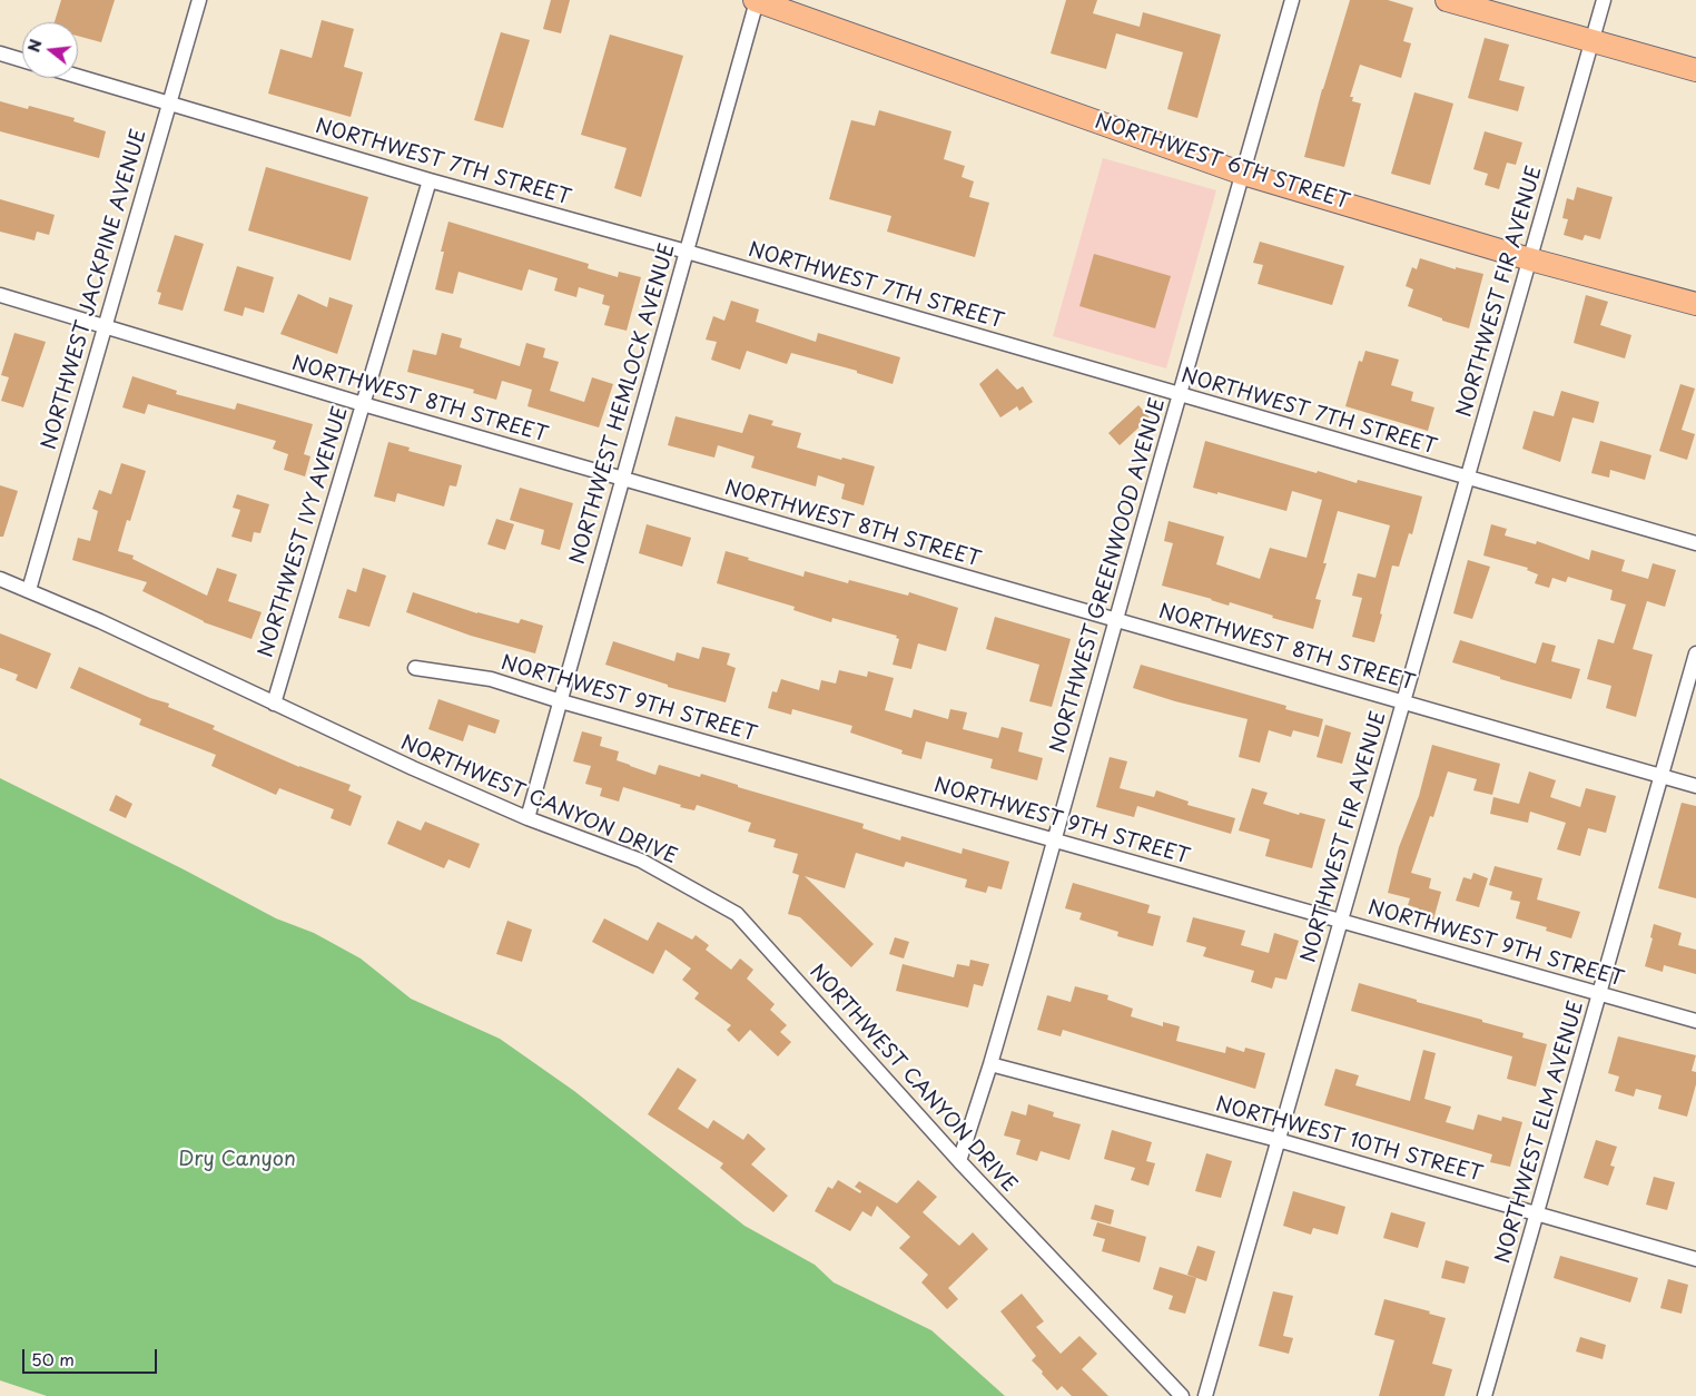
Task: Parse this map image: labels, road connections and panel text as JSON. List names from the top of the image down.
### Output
{
  "streets": {
    "main road": ["NORTHWEST 6TH STREET"],
    "street": [
      "NORTHWEST 7TH STREET",
      "NORTHWEST JACKPINE AVENUE",
      "NORTHWEST FIR AVENUE",
      "NORTHWEST 8TH STREET",
      "NORTHWEST HEMLOCK AVENUE",
      "NORTHWEST IVY AVENUE",
      "NORTHWEST GREENWOOD AVENUE",
      "NORTHWEST 9TH STREET",
      "NORTHWEST CANYON DRIVE",
      "NORTHWEST ELM AVENUE",
      "NORTHWEST 10TH STREET"
    ]
  },
  "crossings": [
    ["NORTHWEST 7TH STREET", "NORTHWEST JACKPINE AVENUE"],
    ["NORTHWEST 7TH STREET", "NORTHWEST FIR AVENUE"],
    ["NORTHWEST 7TH STREET", "NORTHWEST HEMLOCK AVENUE"],
    ["NORTHWEST 7TH STREET", "NORTHWEST IVY AVENUE"],
    ["NORTHWEST 7TH STREET", "NORTHWEST GREENWOOD AVENUE"],
    ["NORTHWEST 6TH STREET", "NORTHWEST FIR AVENUE"],
    ["NORTHWEST 6TH STREET", "NORTHWEST HEMLOCK AVENUE"],
    ["NORTHWEST 6TH STREET", "NORTHWEST GREENWOOD AVENUE"],
    ["NORTHWEST JACKPINE AVENUE", "NORTHWEST 8TH STREET"],
    ["NORTHWEST JACKPINE AVENUE", "NORTHWEST CANYON DRIVE"],
    ["NORTHWEST FIR AVENUE", "NORTHWEST 8TH STREET"],
    ["NORTHWEST FIR AVENUE", "NORTHWEST 9TH STREET"],
    ["NORTHWEST FIR AVENUE", "NORTHWEST 10TH STREET"],
    ["NORTHWEST 8TH STREET", "NORTHWEST HEMLOCK AVENUE"],
    ["NORTHWEST 8TH STREET", "NORTHWEST IVY AVENUE"],
    ["NORTHWEST 8TH STREET", "NORTHWEST GREENWOOD AVENUE"],
    ["NORTHWEST 8TH STREET", "NORTHWEST ELM AVENUE"],
    ["NORTHWEST HEMLOCK AVENUE", "NORTHWEST 9TH STREET"],
    ["NORTHWEST HEMLOCK AVENUE", "NORTHWEST CANYON DRIVE"],
    ["NORTHWEST IVY AVENUE", "NORTHWEST CANYON DRIVE"],
    ["NORTHWEST GREENWOOD AVENUE", "NORTHWEST 9TH STREET"],
    ["NORTHWEST GREENWOOD AVENUE", "NORTHWEST CANYON DRIVE"],
    ["NORTHWEST GREENWOOD AVENUE", "NORTHWEST 10TH STREET"],
    ["NORTHWEST 9TH STREET", "NORTHWEST ELM AVENUE"],
    ["NORTHWEST ELM AVENUE", "NORTHWEST 10TH STREET"]
  ],
  "parks": ["Dry Canyon"],
  "scale_bar": "50 m",
  "north": "left"
}
